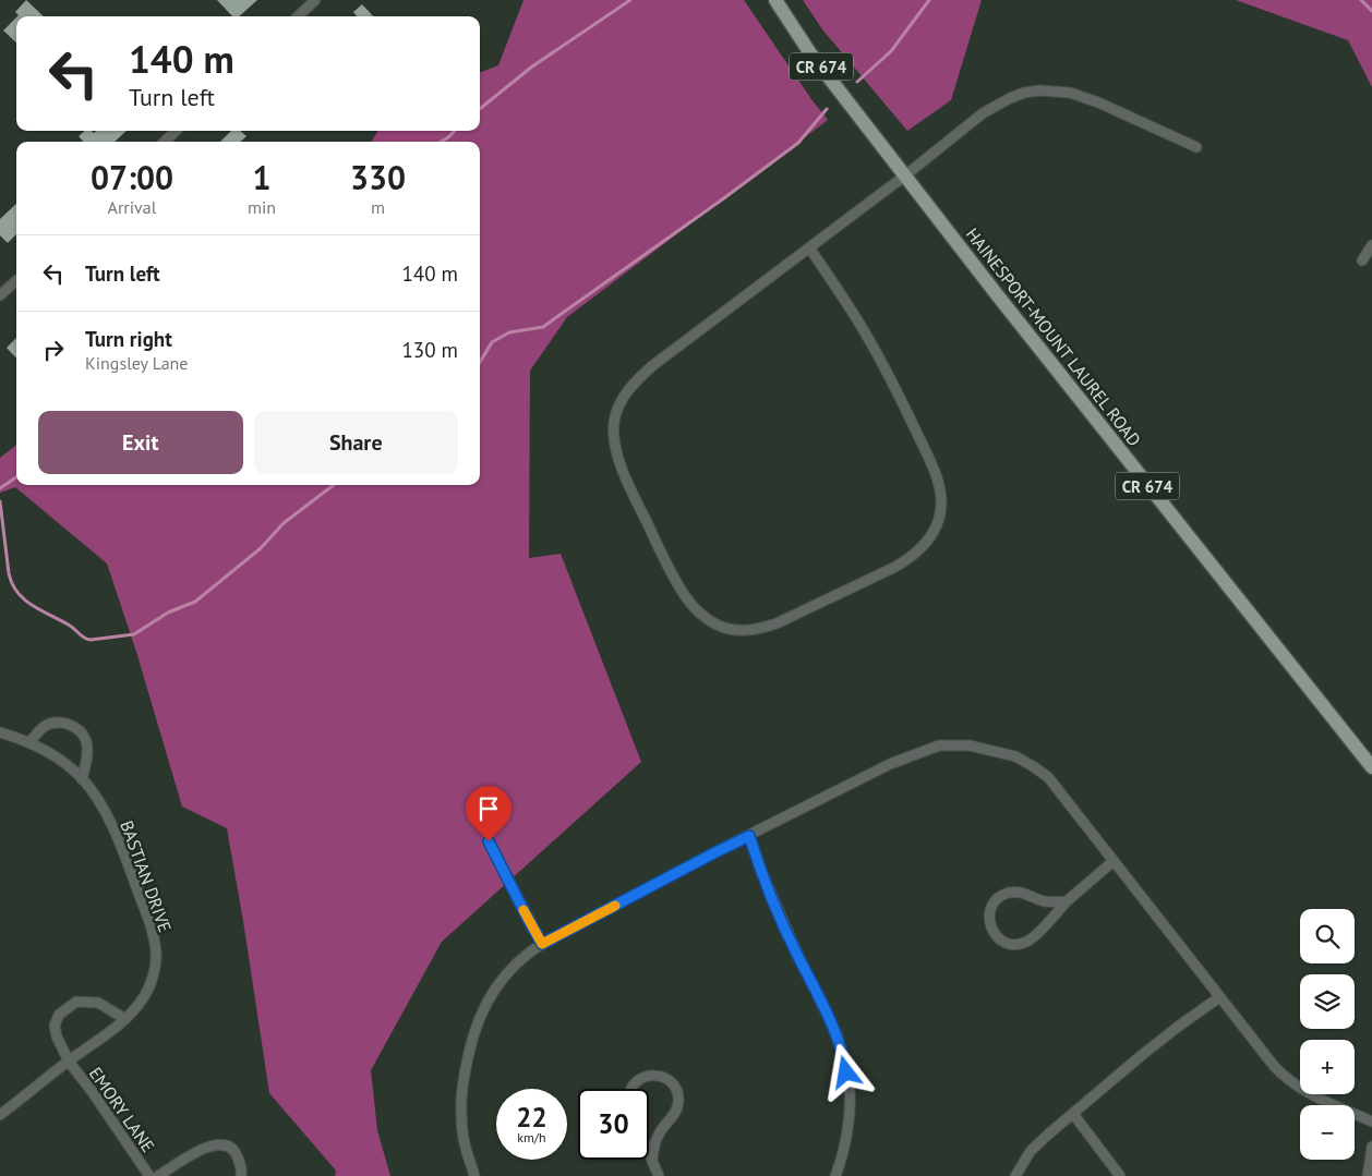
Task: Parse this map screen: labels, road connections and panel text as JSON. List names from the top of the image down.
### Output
{
  "streets": {
    "main road": ["CR 674", "HAINESPORT-MOUNT LAUREL ROAD"],
    "street": ["BASTIAN DRIVE", "EMORY LANE"]
  },
  "crossings": [
    ["BASTIAN DRIVE", "EMORY LANE"]
  ],
  "page": {
    "turn": ["140 m", "Turn left"],
    "eta": [
      "07:00",
      "Arrival",
      "1",
      "min",
      "330",
      "m"
    ],
    "list": [
      {
        "name": "Turn left",
        "value": "140 m"
      },
      {
        "name": "Turn right",
        "note": "Kingsley Lane",
        "value": "130 m"
      }
    ],
    "buttons": ["Exit", "Share"],
    "map_buttons": ["+", "−"],
    "speed": "22 km/h",
    "limit": "30"
  }
}
